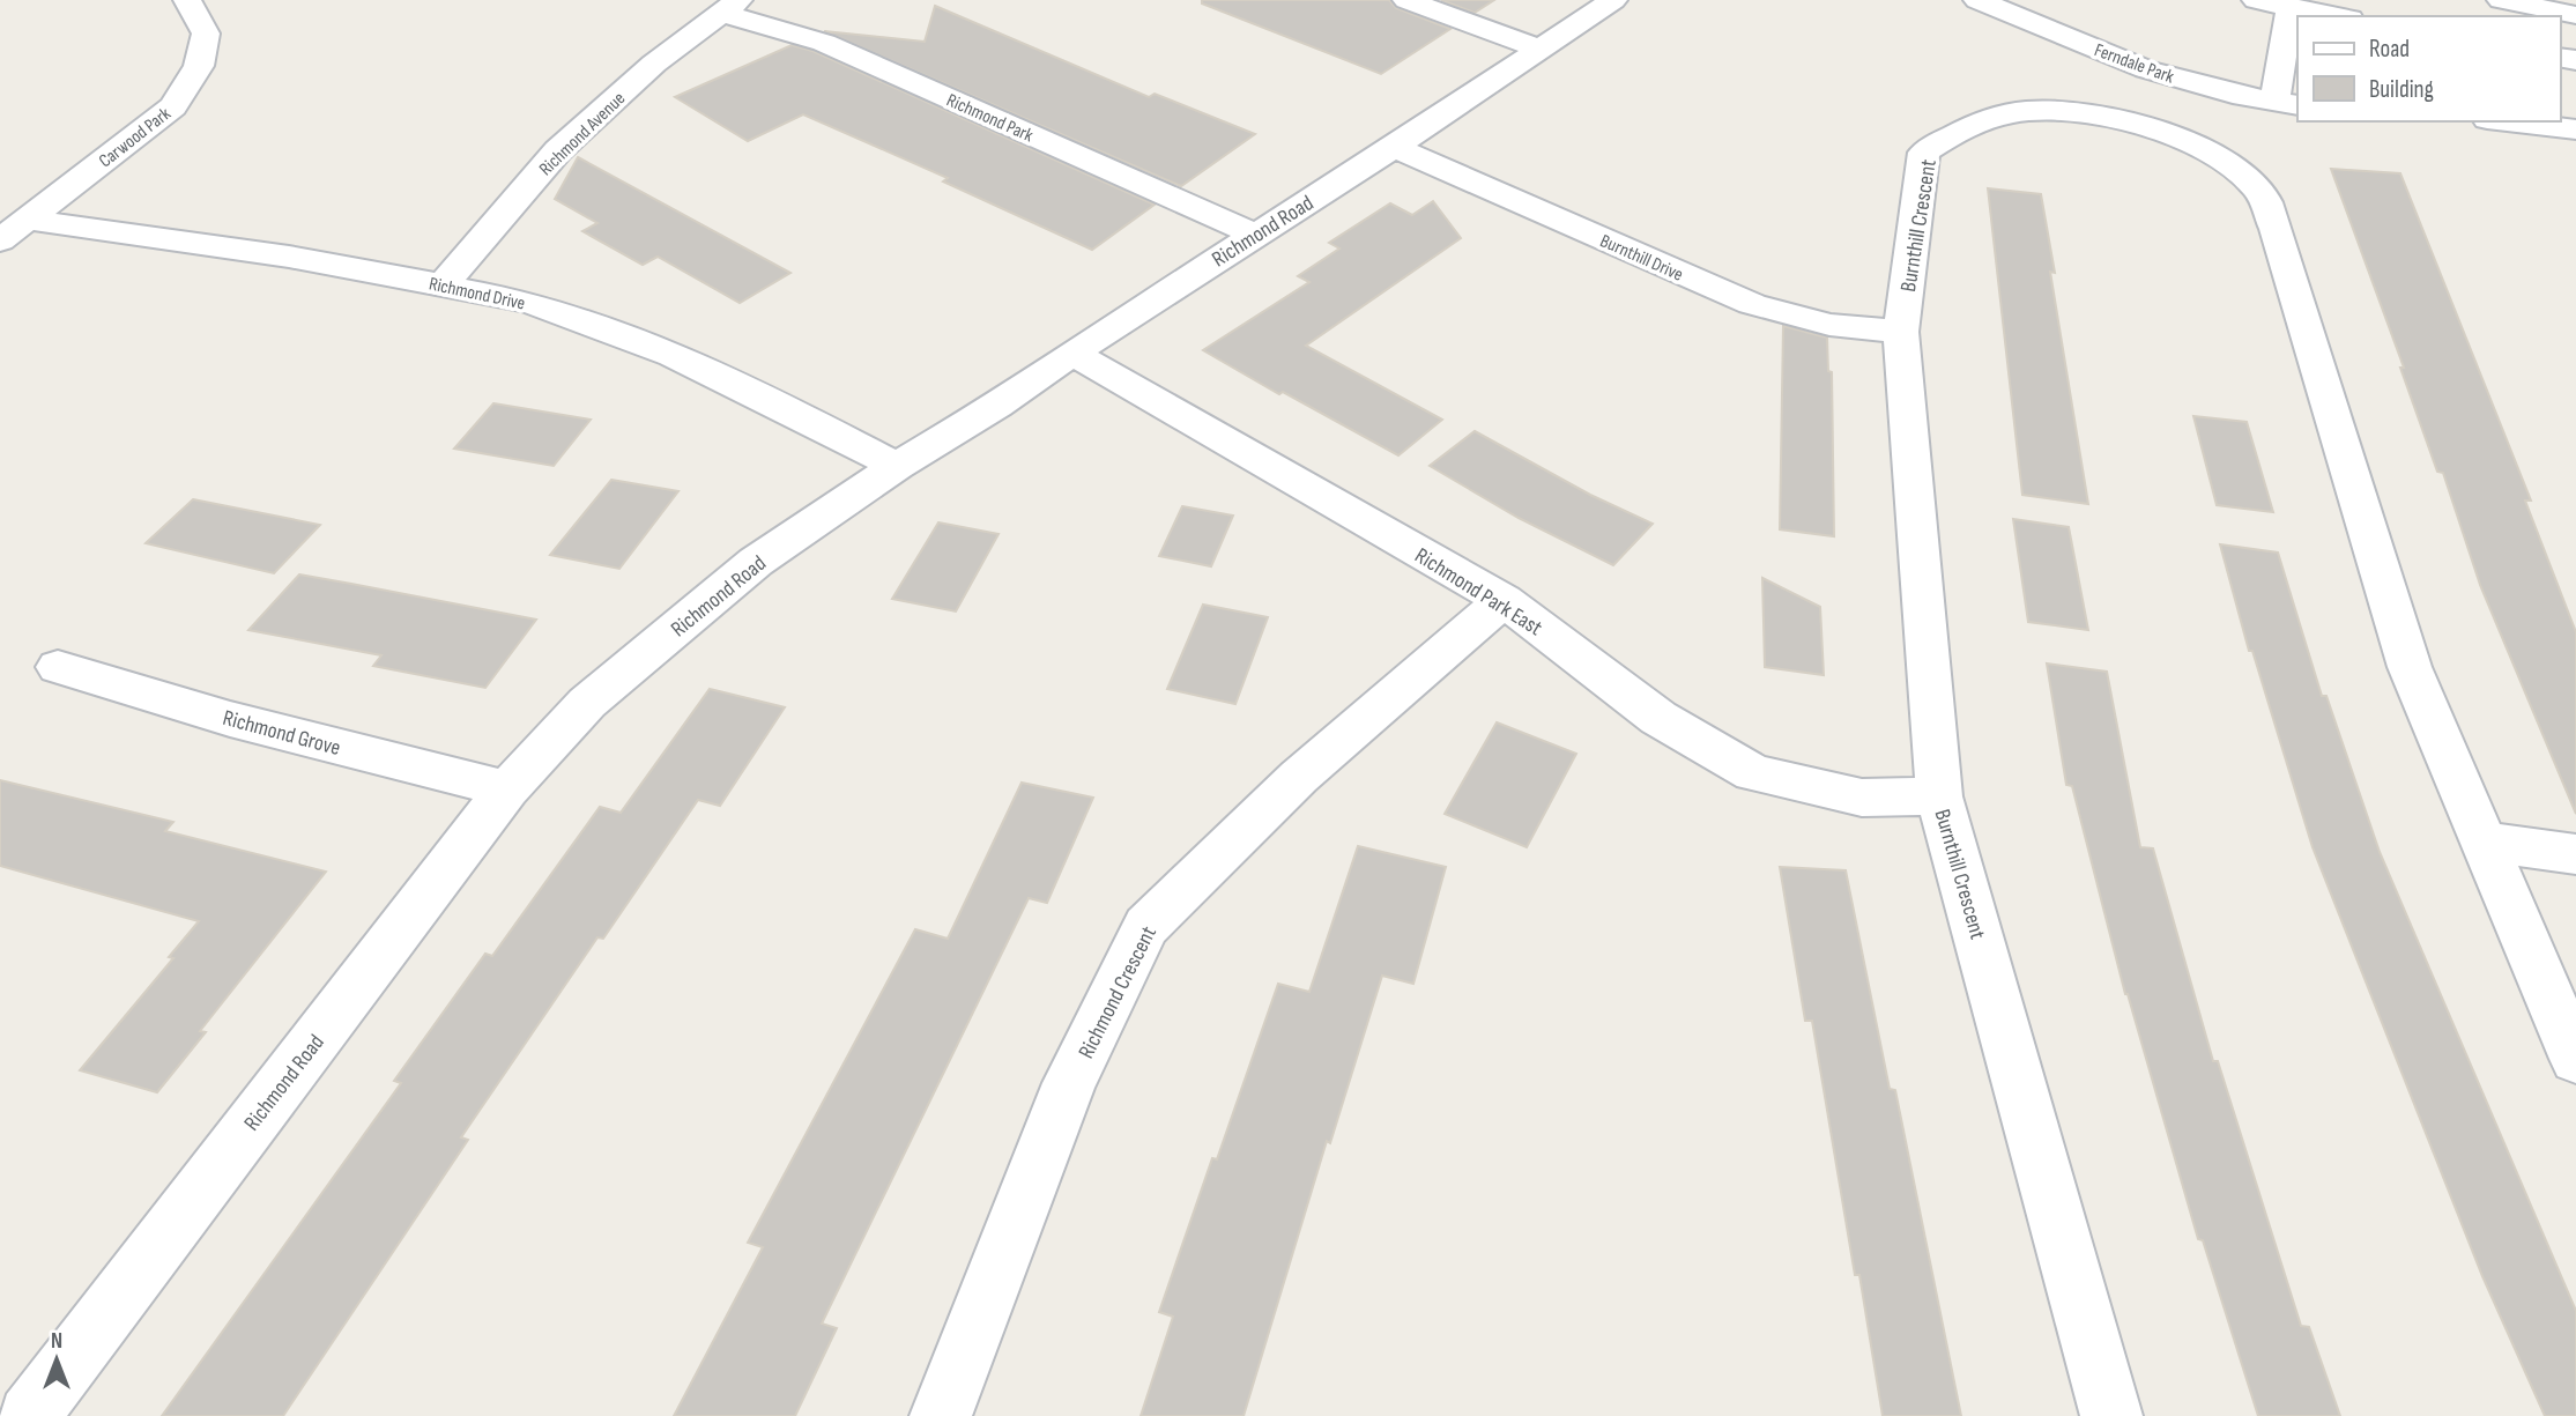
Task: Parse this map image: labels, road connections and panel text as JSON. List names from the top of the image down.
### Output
{
  "streets": {
    "street": [
      "Ferndale Park",
      "Richmond Park",
      "Richmond Avenue",
      "Carwood Park",
      "Burnthill Crescent",
      "Richmond Road",
      "Burnthill Drive",
      "Richmond Drive",
      "Richmond Park East",
      "Richmond Grove",
      "Richmond Crescent"
    ]
  },
  "crossings": [
    ["Richmond Park", "Richmond Avenue"],
    ["Richmond Park", "Richmond Road"],
    ["Richmond Avenue", "Richmond Drive"],
    ["Carwood Park", "Richmond Drive"],
    ["Burnthill Crescent", "Burnthill Drive"],
    ["Burnthill Crescent", "Richmond Park East"],
    ["Richmond Road", "Burnthill Drive"],
    ["Richmond Road", "Richmond Drive"],
    ["Richmond Road", "Richmond Park East"],
    ["Richmond Road", "Richmond Grove"],
    ["Richmond Park East", "Richmond Crescent"]
  ],
  "legend": ["Road", "Building"],
  "north": "top"
}
